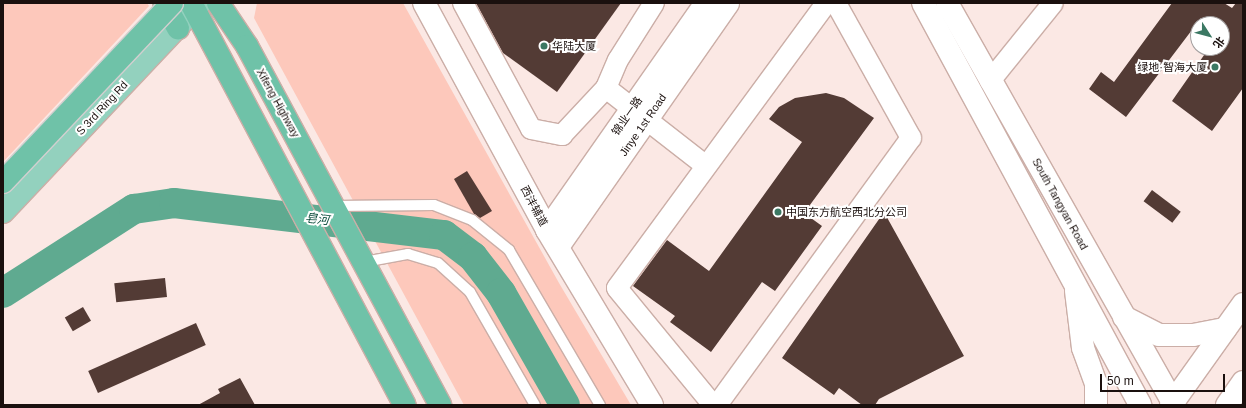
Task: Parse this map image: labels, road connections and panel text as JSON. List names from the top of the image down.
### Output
{
  "streets": {
    "highway": ["Xifeng Highway", "S 3rd Ring Rd"],
    "main road": [
      "锦业一路",
      "Jinye 1st Road",
      "South Tangyan Road",
      "西沣辅道"
    ]
  },
  "crossings": [
    ["锦业一路", "Jinye 1st Road"],
    ["Jinye 1st Road", "西沣辅道"]
  ],
  "water": ["皂河"],
  "places": ["华陆大厦", "绿地·智海大厦", "中国东方航空西北分公司"],
  "scale_bar": "50 m",
  "north": "bottom right"
}
